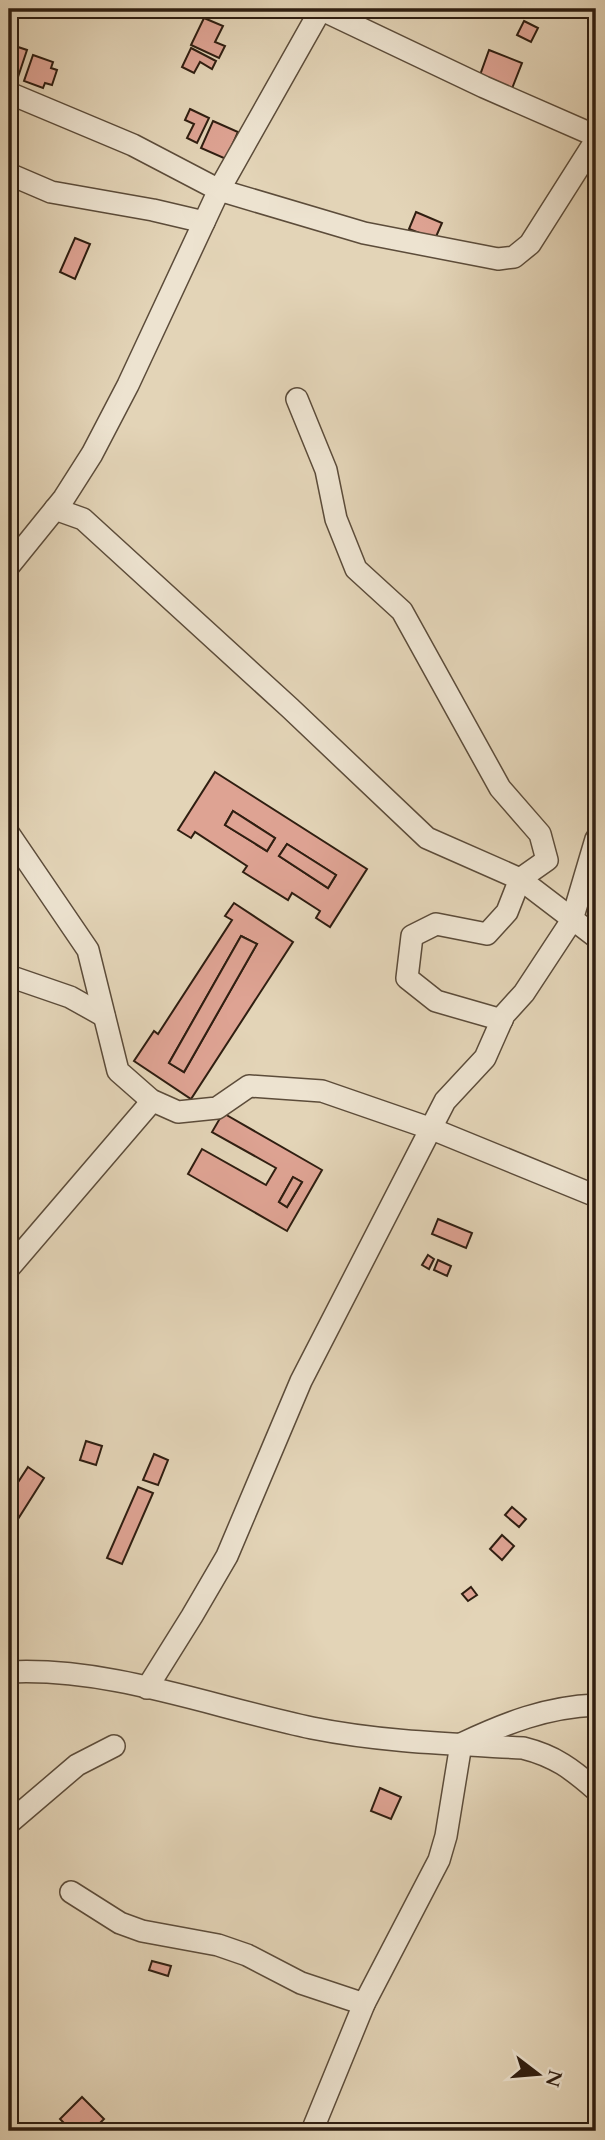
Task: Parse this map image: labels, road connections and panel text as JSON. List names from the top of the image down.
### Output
{
  "north": "right"
}
